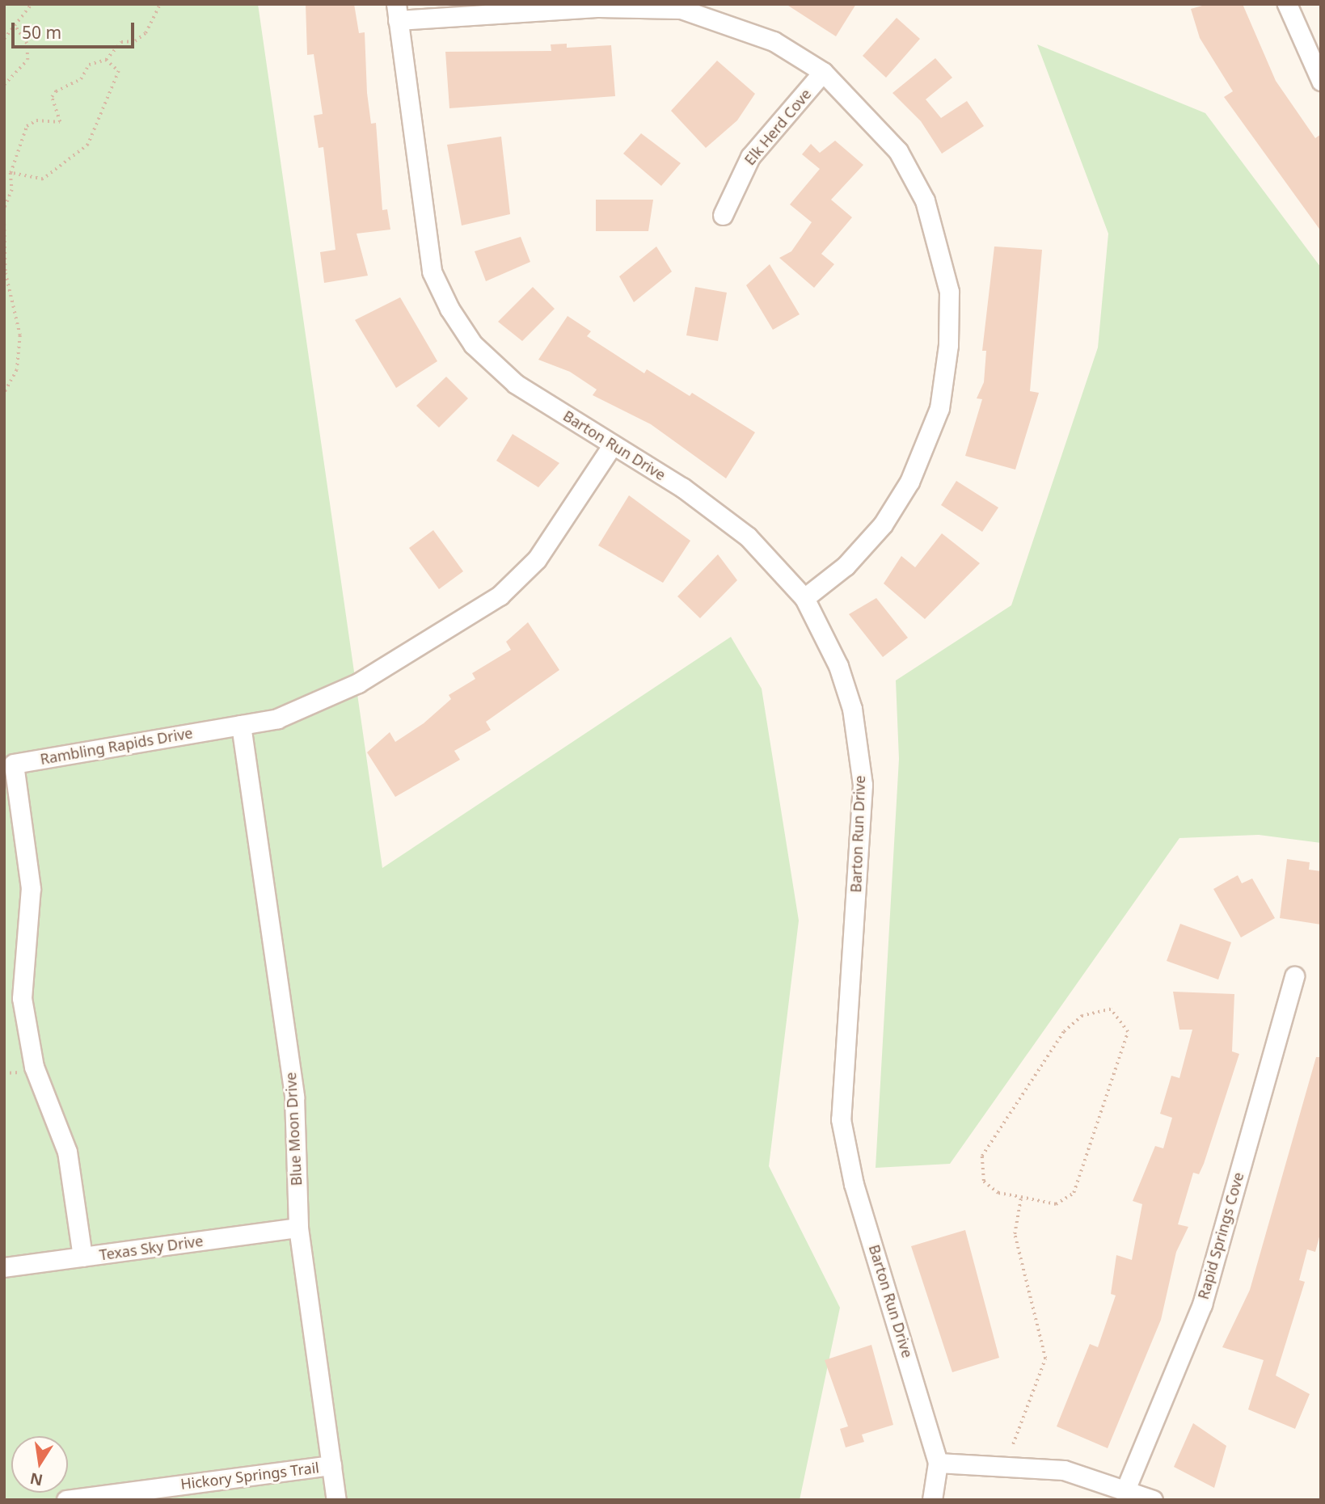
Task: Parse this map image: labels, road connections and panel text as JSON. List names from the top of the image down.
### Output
{
  "streets": {
    "street": [
      "Elk Herd Cove",
      "Barton Run Drive",
      "Rambling Rapids Drive",
      "Blue Moon Drive",
      "Rapid Springs Cove",
      "Texas Sky Drive",
      "Hickory Springs Trail"
    ]
  },
  "crossings": [
    ["Barton Run Drive", "Rambling Rapids Drive"],
    ["Rambling Rapids Drive", "Blue Moon Drive"],
    ["Rambling Rapids Drive", "Texas Sky Drive"],
    ["Blue Moon Drive", "Texas Sky Drive"],
    ["Blue Moon Drive", "Hickory Springs Trail"]
  ],
  "scale_bar": "50 m",
  "north": "bottom"
}
